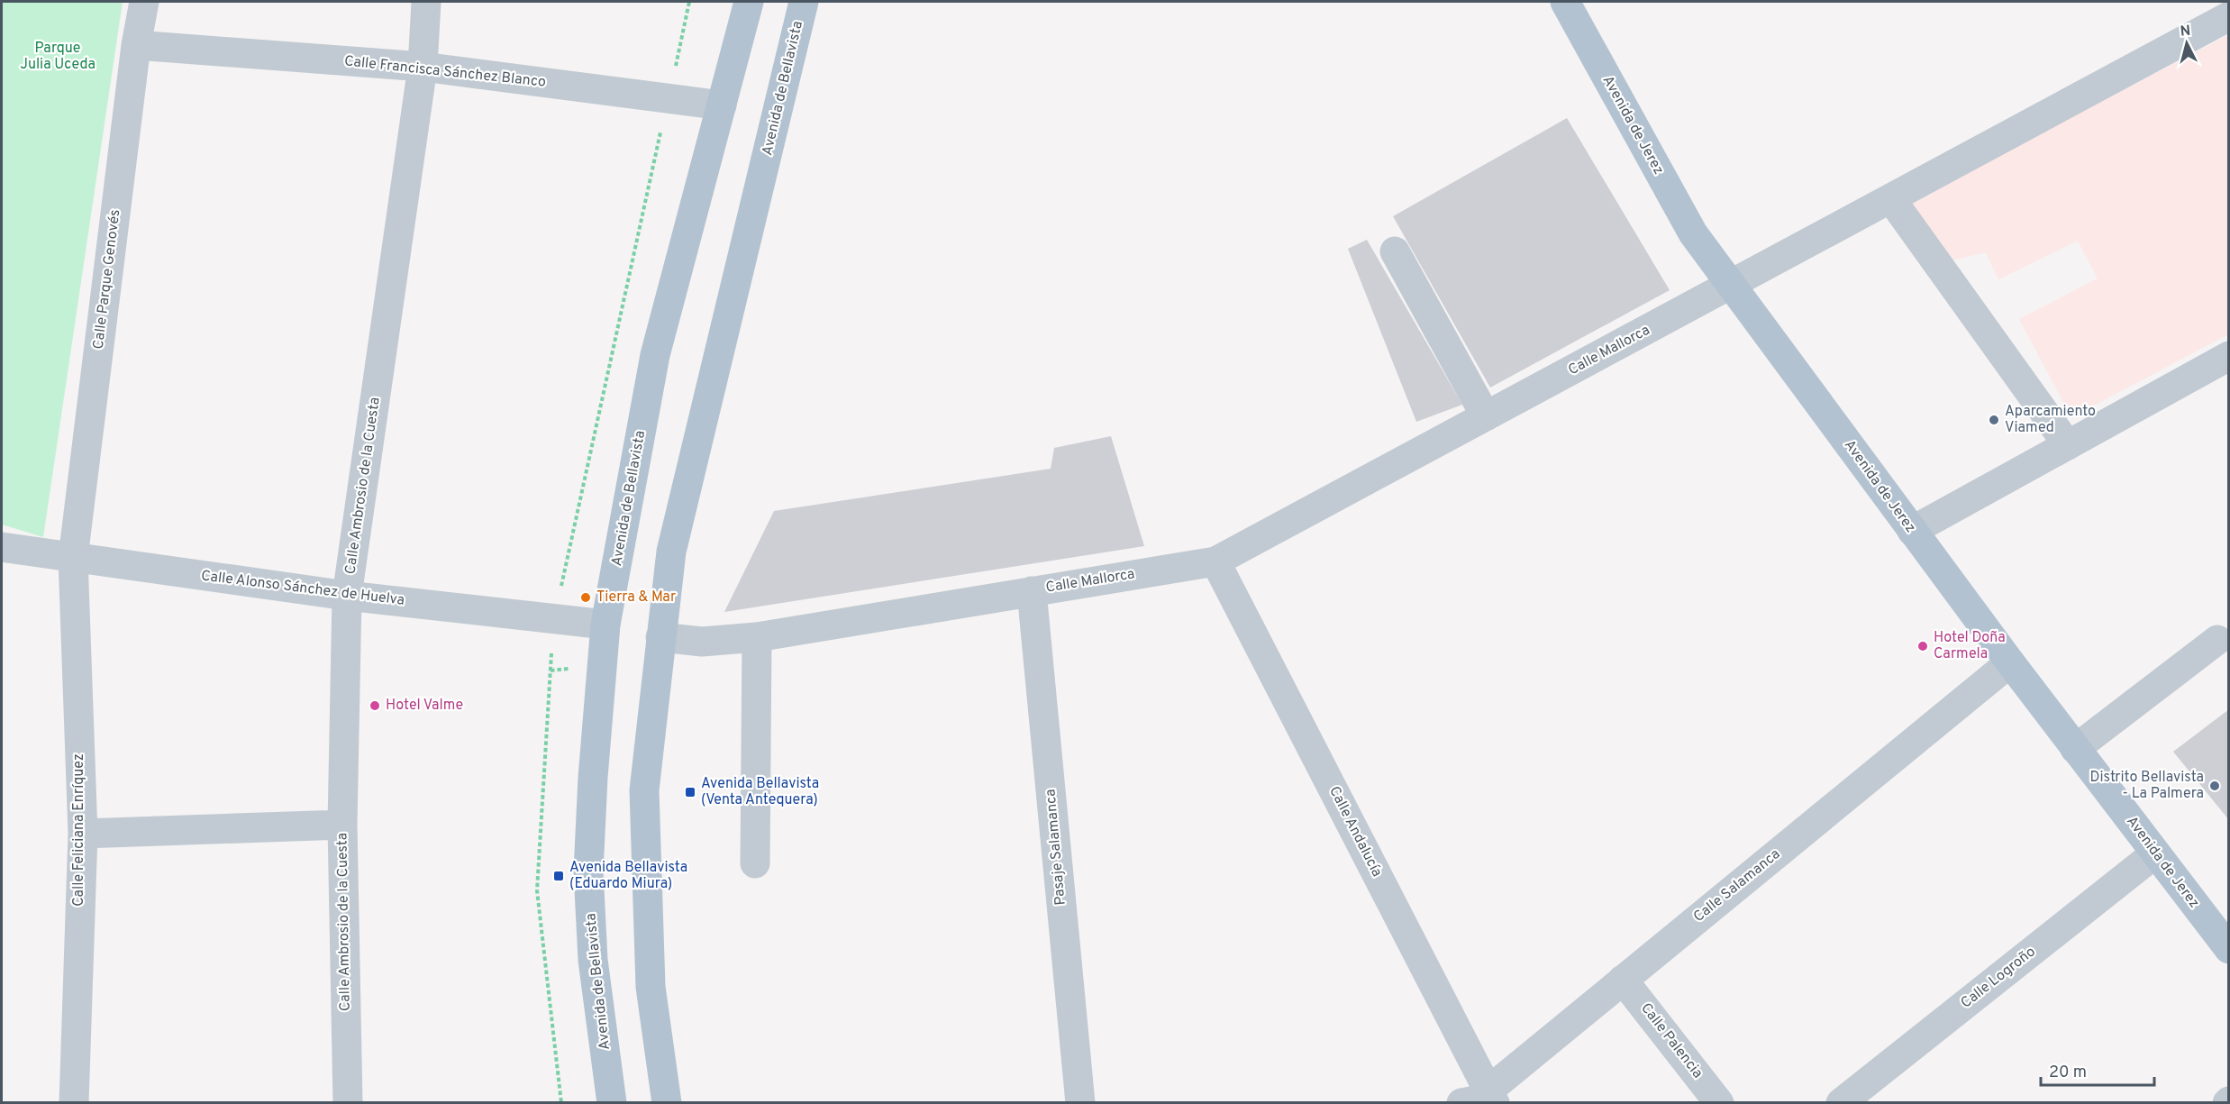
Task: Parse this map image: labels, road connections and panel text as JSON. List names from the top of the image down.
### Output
{
  "streets": {
    "main road": ["Avenida de Bellavista", "Avenida de Jerez"],
    "street": [
      "Calle Francisca Sánchez Blanco",
      "Calle Parque Genovés",
      "Calle Mallorca",
      "Calle Ambrosio de la Cuesta",
      "Calle Alonso Sánchez de Huelva",
      "Calle Feliciana Enríquez",
      "Calle Andalucía",
      "Pasaje Salamanca",
      "Calle Salamanca",
      "Calle Logroño",
      "Calle Palencia"
    ]
  },
  "crossings": [
    ["Calle Francisca Sánchez Blanco", "Avenida de Bellavista"],
    ["Calle Francisca Sánchez Blanco", "Calle Parque Genovés"],
    ["Calle Francisca Sánchez Blanco", "Calle Ambrosio de la Cuesta"],
    ["Avenida de Bellavista", "Calle Mallorca"],
    ["Avenida de Bellavista", "Calle Alonso Sánchez de Huelva"],
    ["Avenida de Jerez", "Calle Mallorca"],
    ["Avenida de Jerez", "Calle Salamanca"],
    ["Avenida de Jerez", "Calle Logroño"],
    ["Calle Parque Genovés", "Calle Alonso Sánchez de Huelva"],
    ["Calle Parque Genovés", "Calle Feliciana Enríquez"],
    ["Calle Mallorca", "Calle Andalucía"],
    ["Calle Mallorca", "Pasaje Salamanca"],
    ["Calle Ambrosio de la Cuesta", "Calle Alonso Sánchez de Huelva"],
    ["Calle Alonso Sánchez de Huelva", "Calle Feliciana Enríquez"],
    ["Calle Andalucía", "Calle Salamanca"],
    ["Calle Salamanca", "Calle Palencia"]
  ],
  "parks": ["Parque Julia Uceda"],
  "places": {
    "other": [
      "Aparcamiento Viamed",
      "Tierra & Mar",
      "Hotel Doña Carmela",
      "Hotel Valme",
      "Distrito Bellavista - La Palmera"
    ],
    "transit": ["Avenida Bellavista (Venta Antequera)", "Avenida Bellavista (Eduardo Miura)"]
  },
  "scale_bar": "20 m",
  "north": "top"
}
